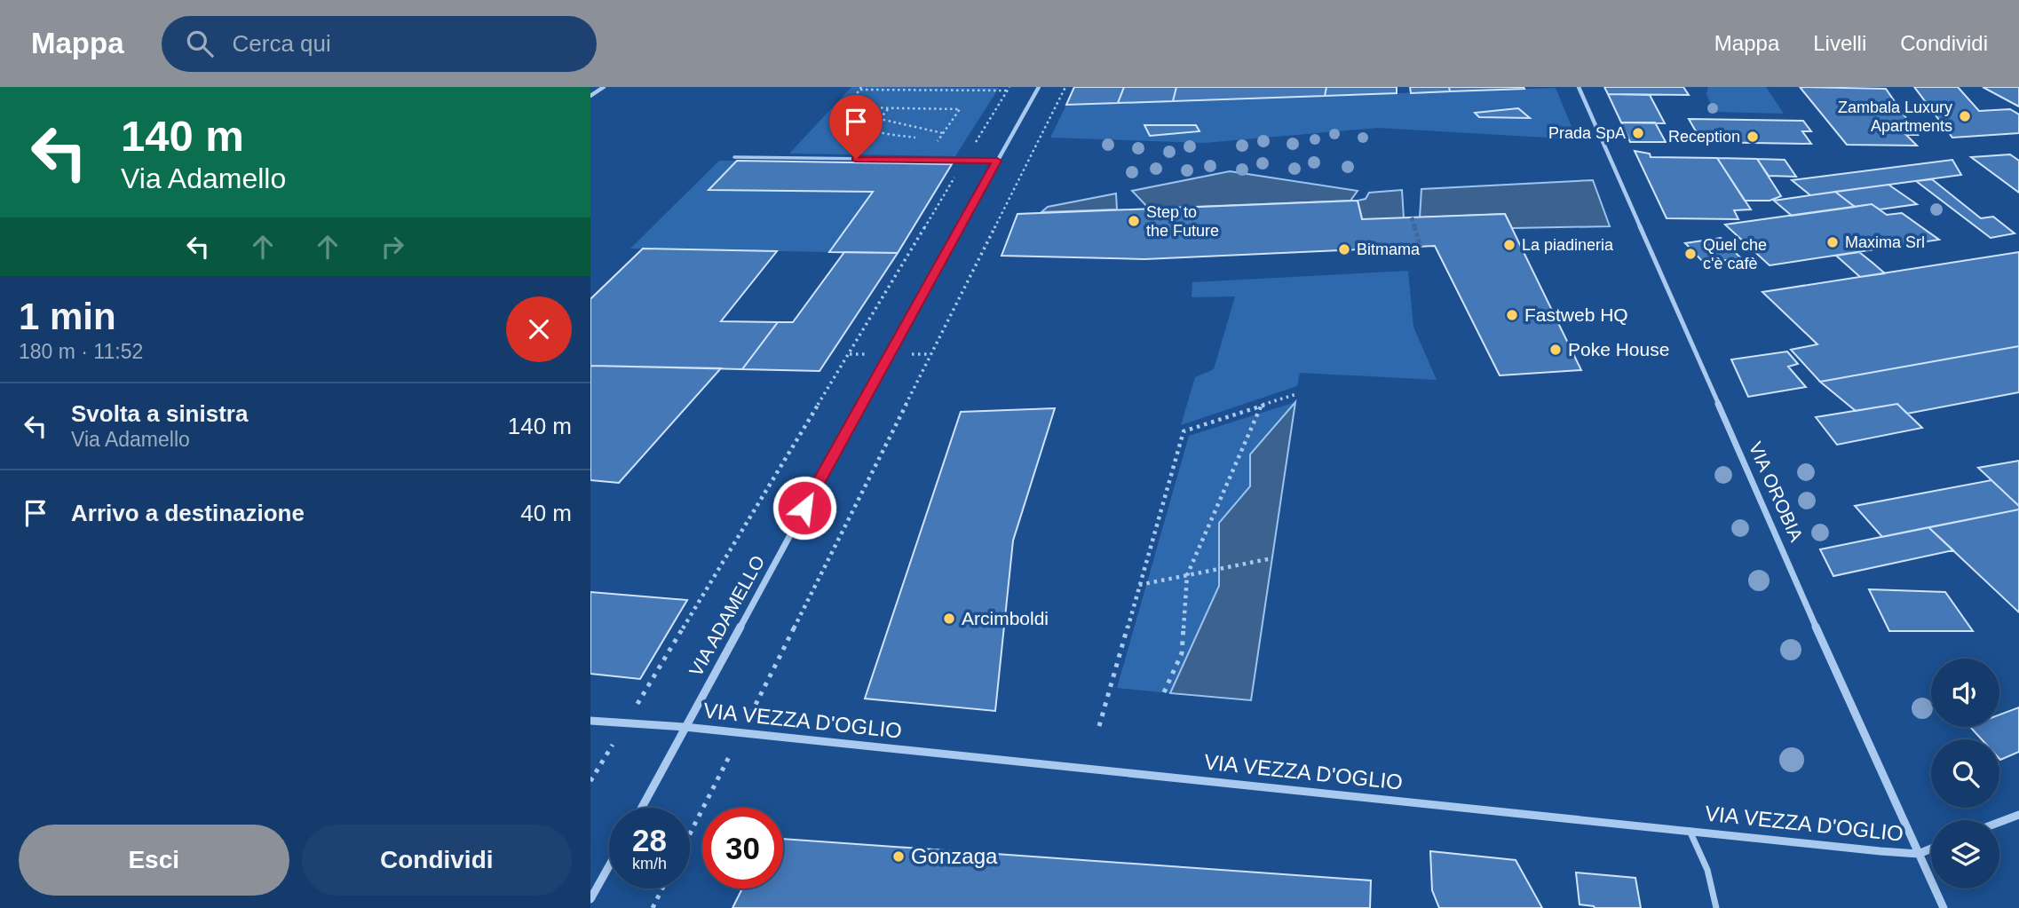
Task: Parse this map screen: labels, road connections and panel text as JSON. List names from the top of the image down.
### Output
{
  "streets": {
    "street": ["VIA OROBIA", "VIA ADAMELLO", "VIA VEZZA D'OGLIO"]
  },
  "crossings": [
    ["VIA OROBIA", "VIA VEZZA D'OGLIO"],
    ["VIA ADAMELLO", "VIA VEZZA D'OGLIO"]
  ],
  "places": [
    "Zambala Luxury Apartments",
    "Prada SpA",
    "Reception",
    "Step to the Future",
    "Maxima Srl",
    "La piadineria",
    "Bitmama",
    "Quel che c'è cafè",
    "Fastweb HQ",
    "Poke House",
    "Arcimboldi",
    "Gonzaga"
  ],
  "page": {
    "header": "Mappa",
    "search": "Cerca qui",
    "nav": ["Mappa", "Livelli", "Condividi"],
    "turn": ["140 m", "Via Adamello"],
    "heading": ["1 min", "180 m · 11:52"],
    "list": [
      {
        "name": "Svolta a sinistra",
        "note": "Via Adamello",
        "value": "140 m"
      },
      {
        "name": "Arrivo a destinazione",
        "value": "40 m"
      }
    ],
    "speed": "28 km/h",
    "limit": "30",
    "buttons": ["Esci", "Condividi"]
  }
}
